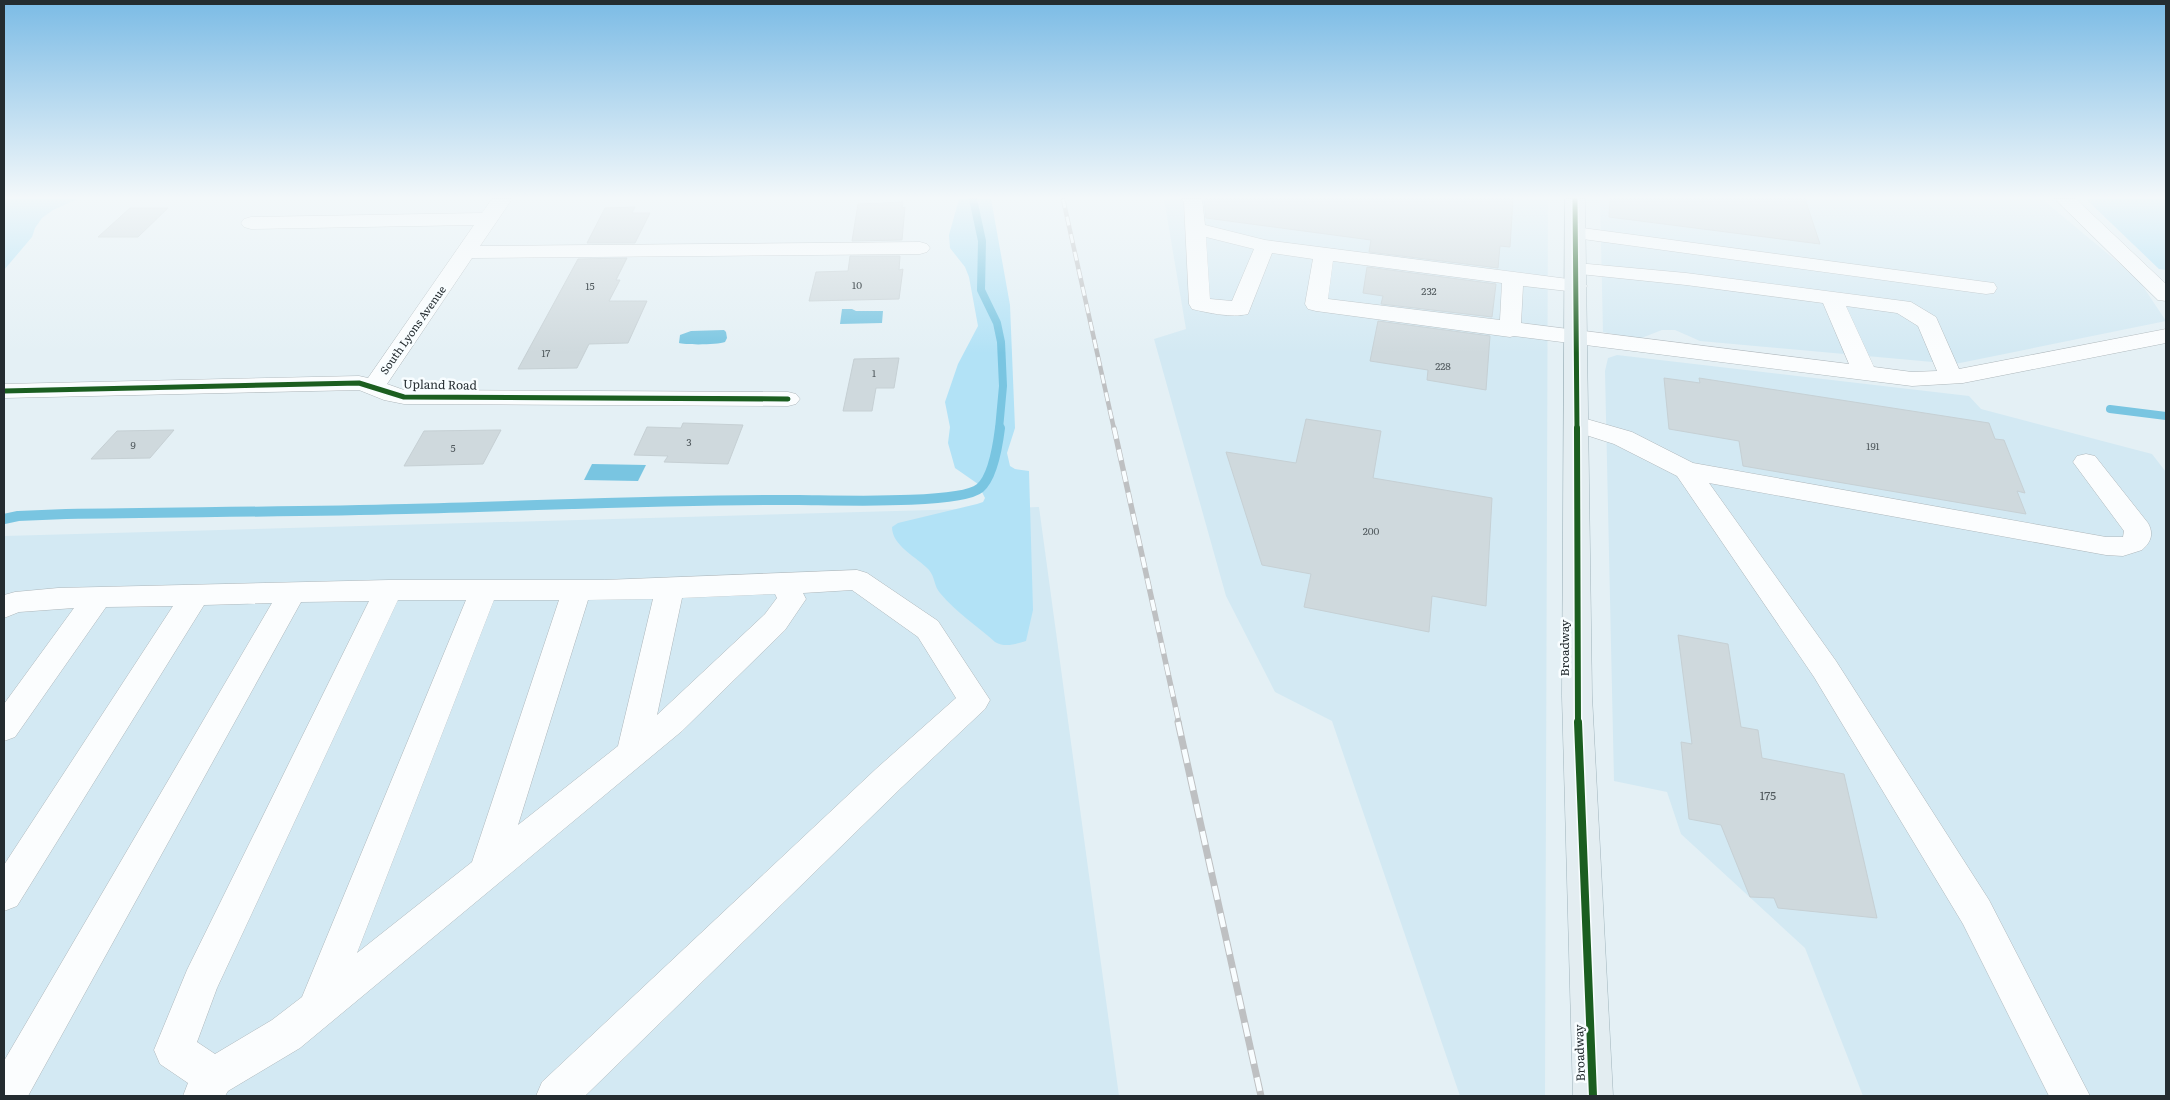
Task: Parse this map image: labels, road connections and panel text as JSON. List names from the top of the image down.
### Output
{
  "streets": {
    "main road": ["Broadway"],
    "street": ["South Lyons Avenue", "Upland Road"]
  },
  "crossings": [
    ["South Lyons Avenue", "Upland Road"]
  ],
  "house_numbers": [
    "10",
    "15",
    "232",
    "17",
    "228",
    "1",
    "3",
    "9",
    "191",
    "5",
    "200",
    "175"
  ]
}
